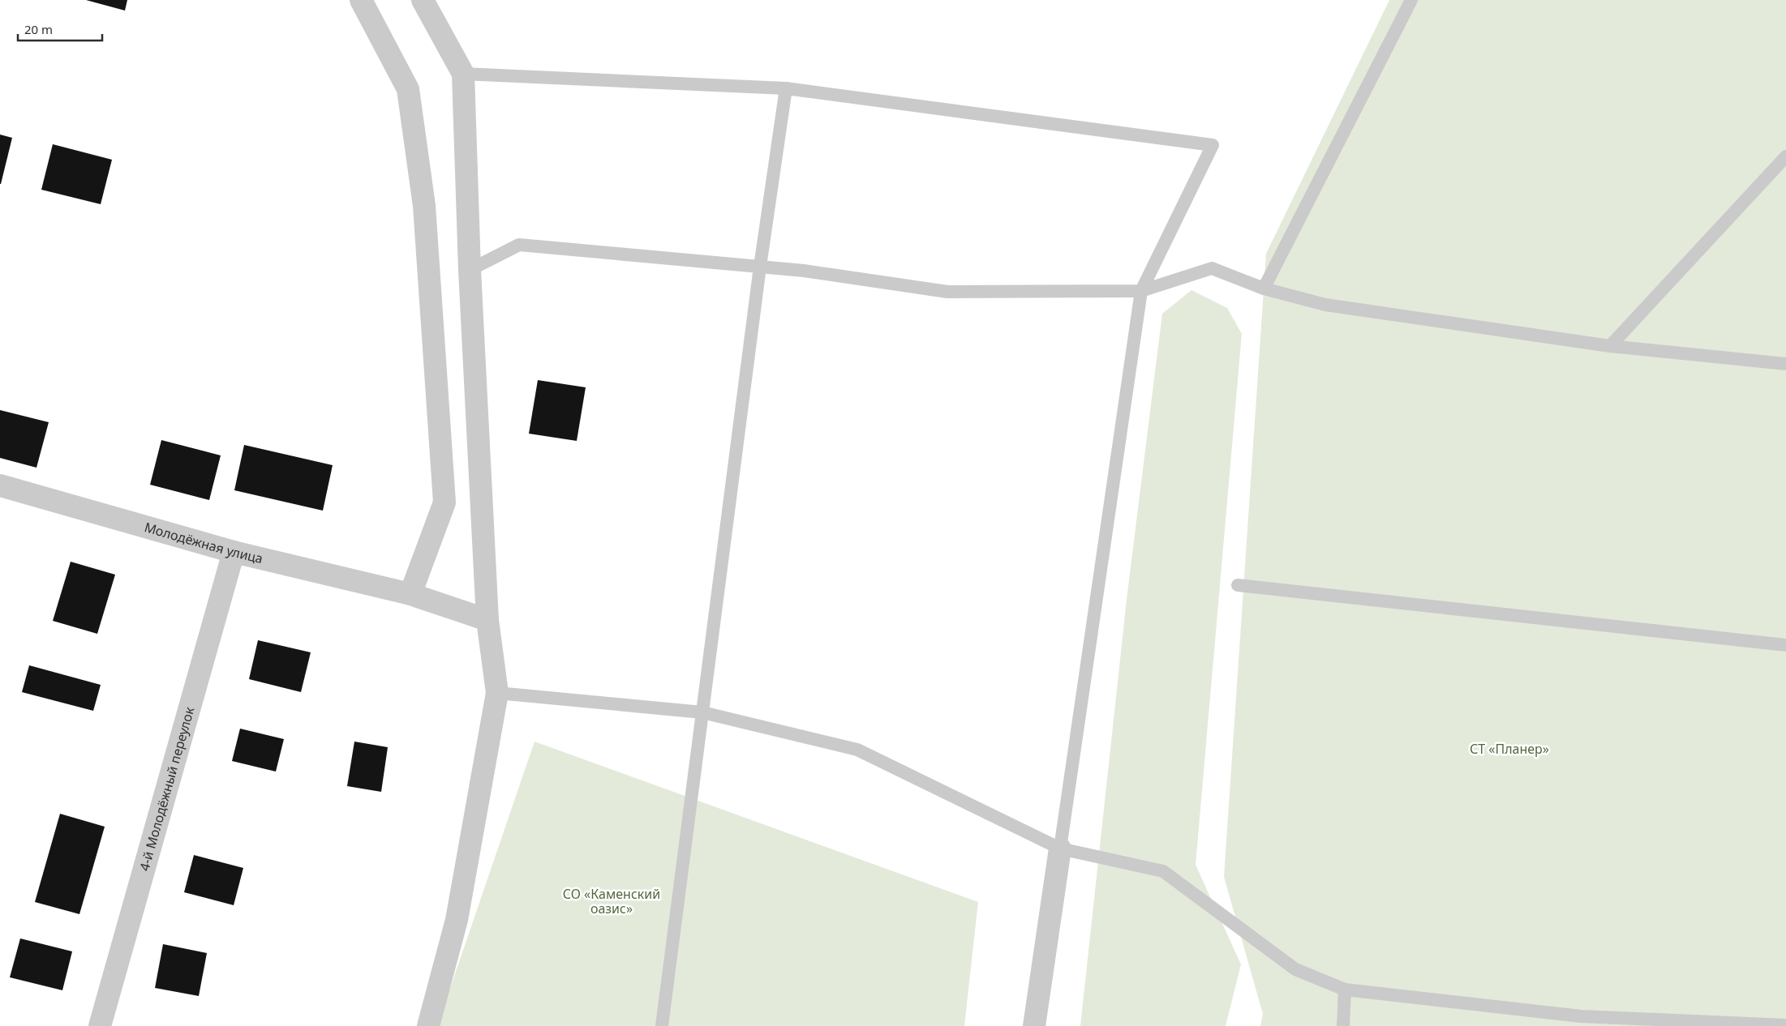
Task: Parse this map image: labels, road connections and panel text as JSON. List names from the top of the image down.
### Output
{
  "streets": {
    "street": ["Молодёжная улица", "4-й Молодёжный переулок"]
  },
  "crossings": [
    ["Молодёжная улица", "4-й Молодёжный переулок"]
  ],
  "parks": ["СТ «Планер»", "СО «Каменский оазис»"],
  "scale_bar": "20 m"
}
